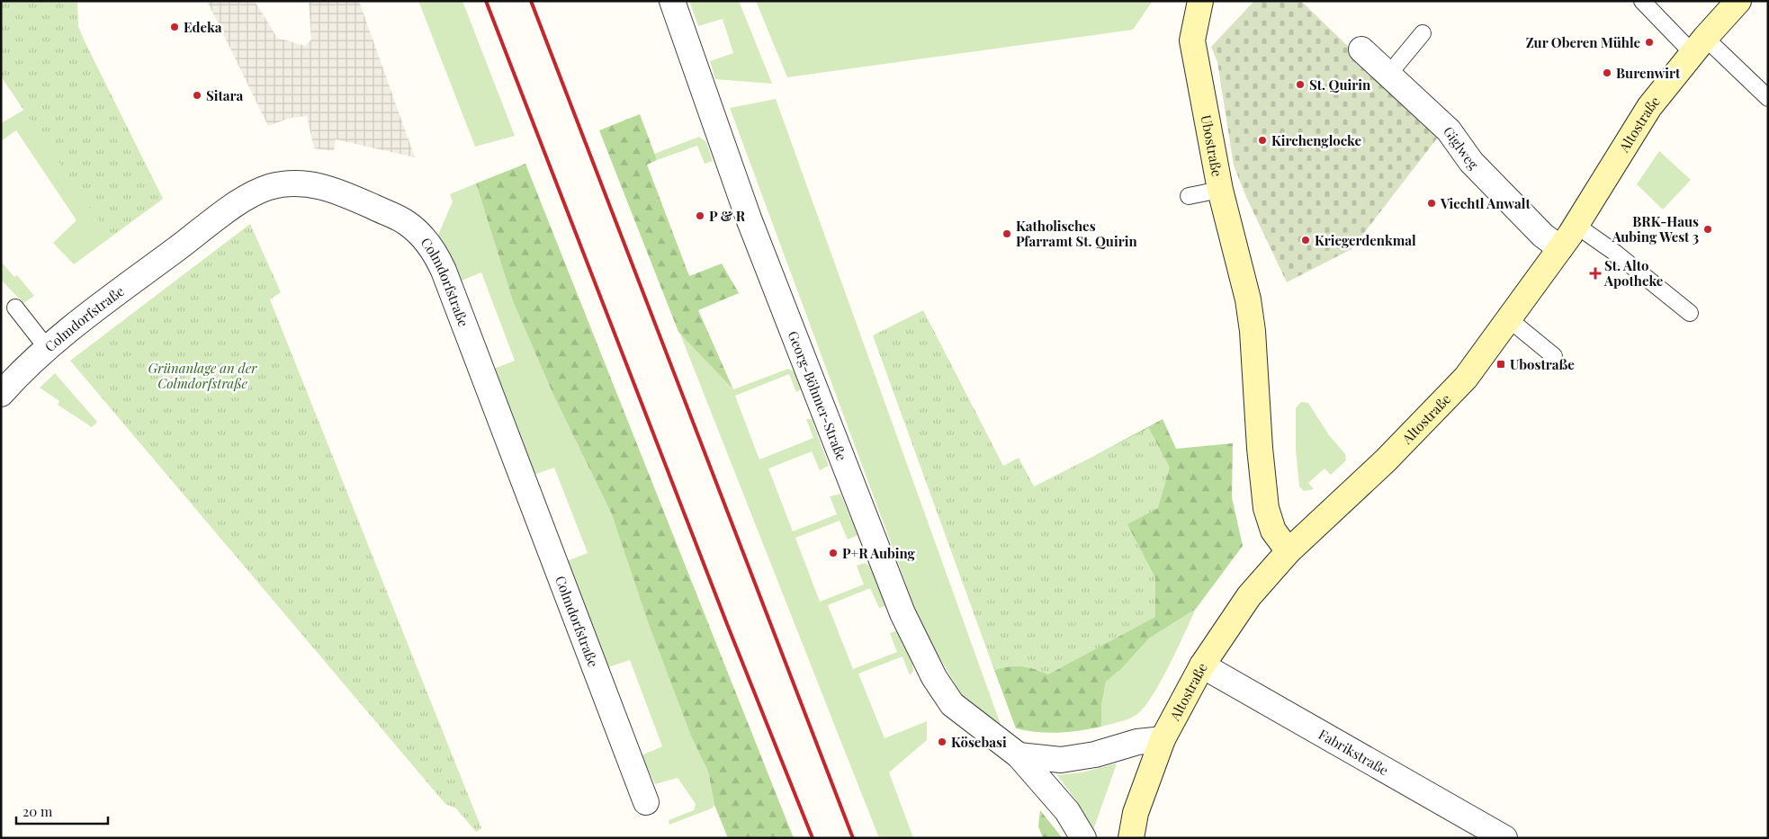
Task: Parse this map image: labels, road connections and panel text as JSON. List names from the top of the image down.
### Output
{
  "streets": {
    "main road": ["Altostraße", "Ubostraße"],
    "street": [
      "Giglweg",
      "Colmdorfstraße",
      "Georg-Böhmer-Straße",
      "Fabrikstraße"
    ]
  },
  "crossings": [
    ["Altostraße", "Ubostraße"],
    ["Altostraße", "Giglweg"],
    ["Altostraße", "Fabrikstraße"]
  ],
  "parks": ["Grünanlage an der Colmdorfstraße"],
  "places": {
    "other": [
      "Edeka",
      "Zur Oberen Mühle",
      "Burenwirt",
      "St. Quirin",
      "Sitara",
      "Kirchenglocke",
      "Viechtl Anwalt",
      "P & R",
      "BRK-Haus Aubing West 3",
      "Katholisches Pfarramt St. Quirin",
      "Kriegerdenkmal",
      "P+R Aubing",
      "Kösebasi"
    ],
    "health": ["St. Alto Apotheke"],
    "transit": ["Ubostraße"]
  },
  "scale_bar": "20 m"
}
